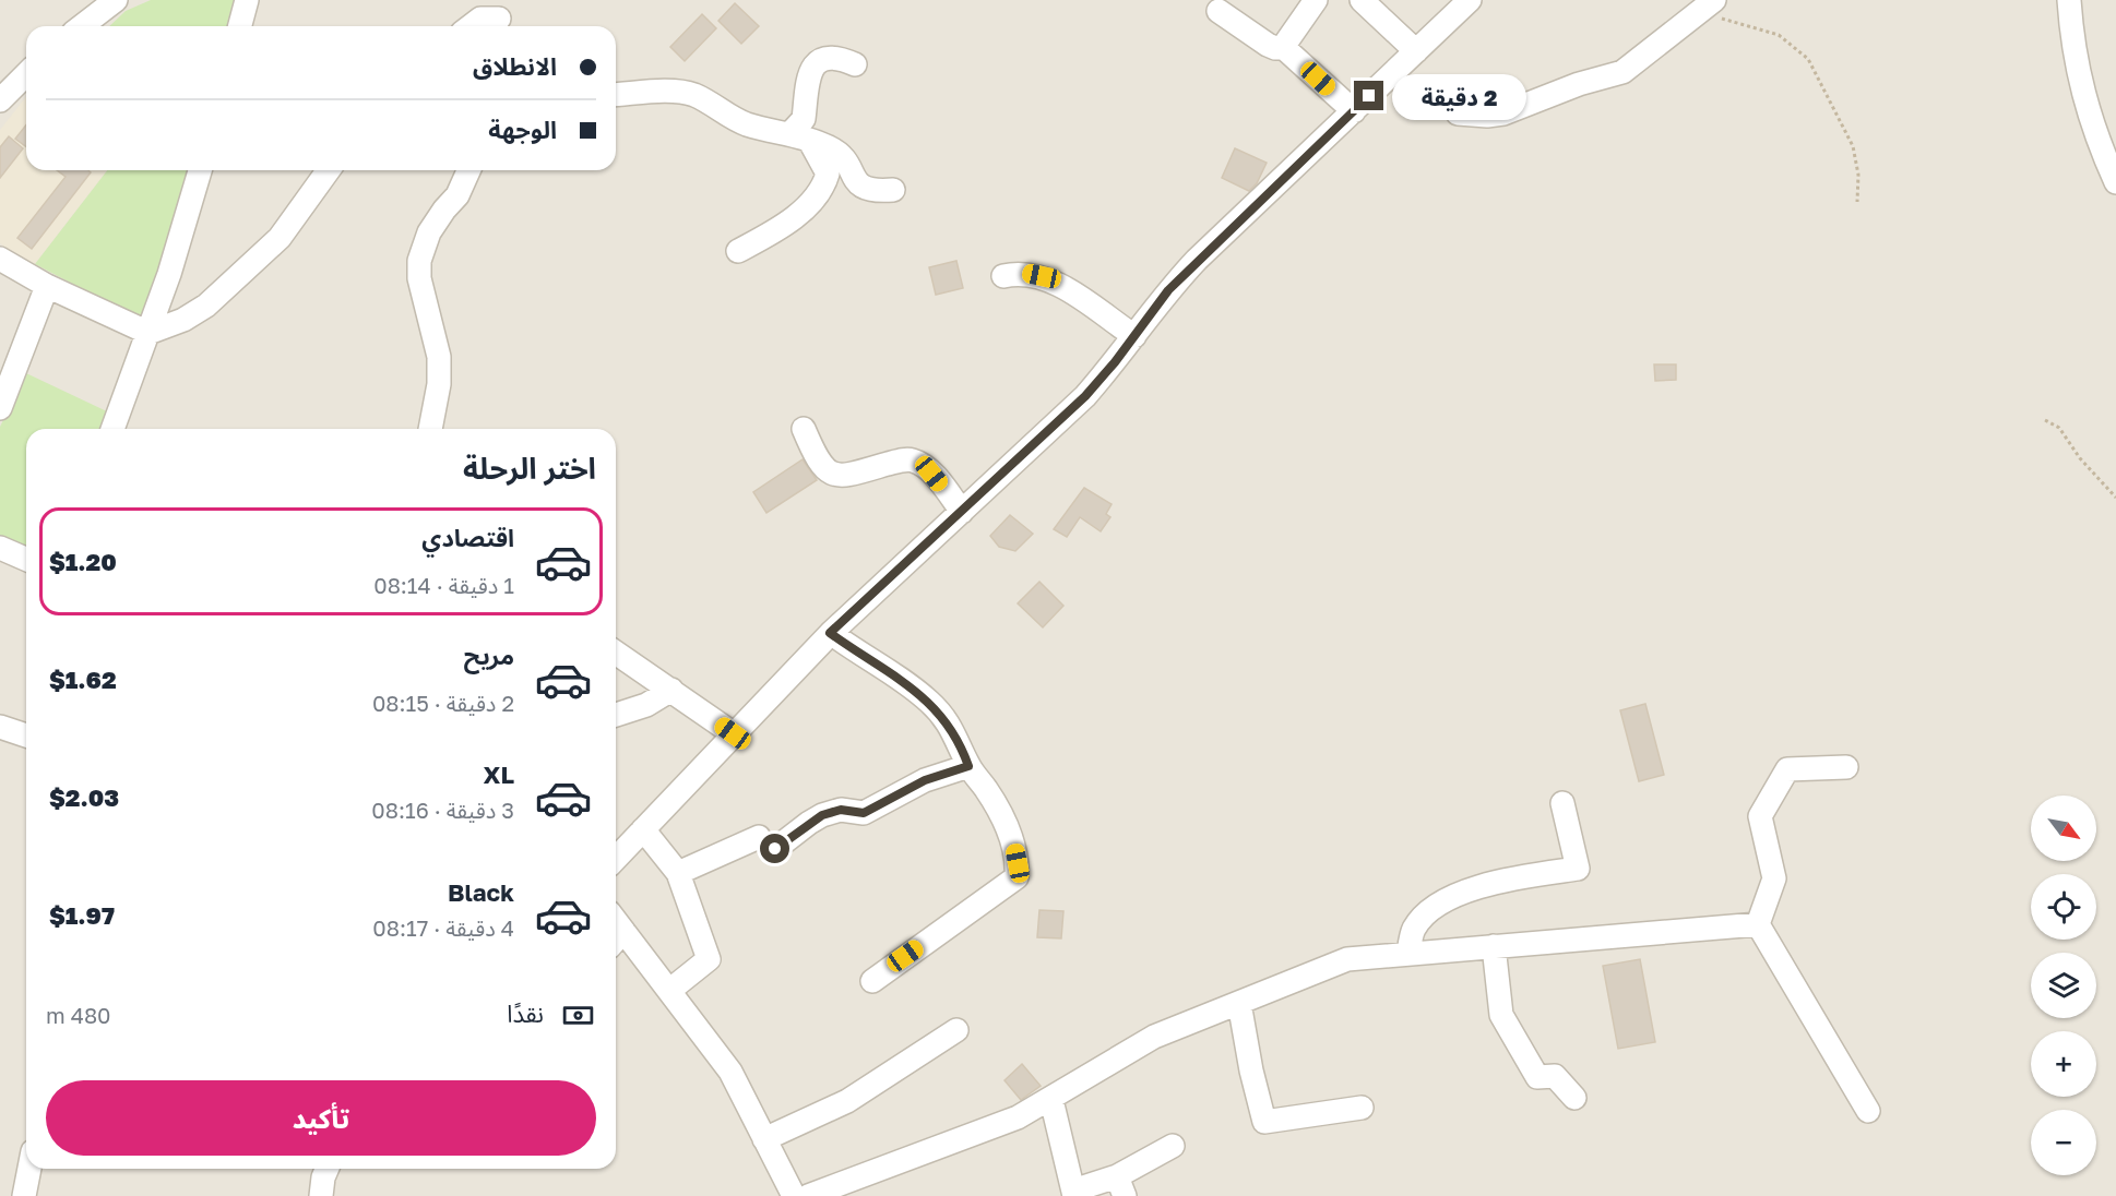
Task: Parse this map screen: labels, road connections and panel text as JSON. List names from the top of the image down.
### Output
{
  "north": "bottom right",
  "page": {
    "banner": ["الانطلاق", "الوجهة"],
    "bubble": "2 دقيقة",
    "heading": "اختر الرحلة",
    "list": [
      {
        "name": "اقتصادي",
        "note": "1 دقيقة · 08:14",
        "value": "$1.20"
      },
      {
        "name": "مريح",
        "note": "2 دقيقة · 08:15",
        "value": "$1.62"
      },
      {
        "name": "XL",
        "note": "3 دقيقة · 08:16",
        "value": "$2.03"
      },
      {
        "name": "Black",
        "note": "4 دقيقة · 08:17",
        "value": "$1.97"
      }
    ],
    "map_buttons": ["+", "−"],
    "pay": ["نقدًا", "480 m"],
    "buttons": "تأكيد"
  }
}
